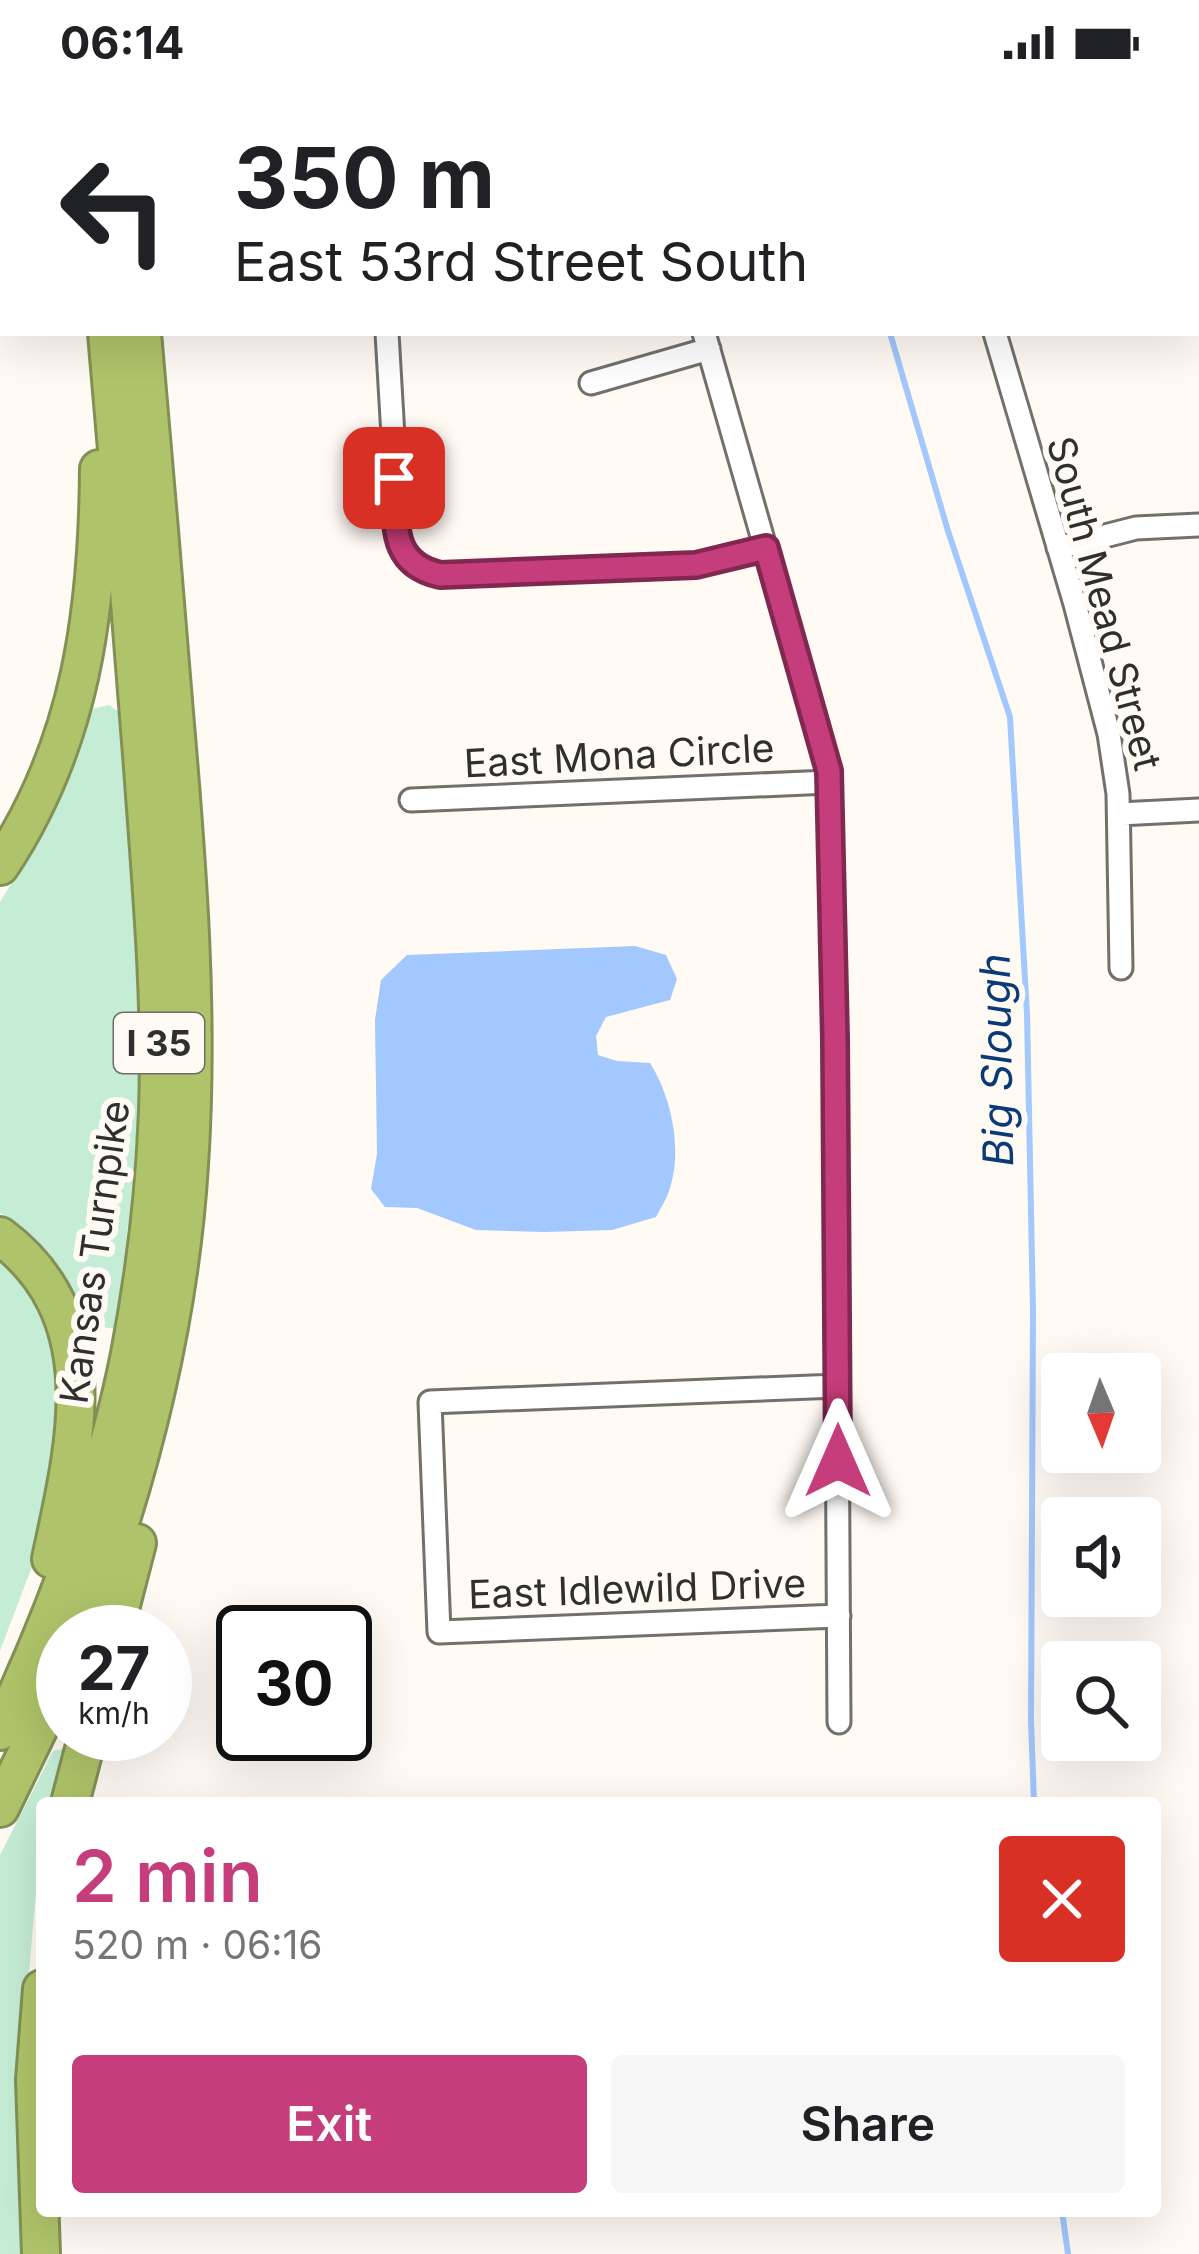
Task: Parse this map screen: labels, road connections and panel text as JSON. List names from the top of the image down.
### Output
{
  "streets": {
    "highway": ["I 35", "Kansas Turnpike"],
    "street": ["South Mead Street", "East Mona Circle", "East Idlewild Drive"]
  },
  "water": ["Big Slough"],
  "north": "bottom",
  "page": {
    "status": "06:14",
    "turn": ["350 m", "East 53rd Street South"],
    "speed": "27 km/h",
    "limit": "30",
    "heading": ["2 min", "520 m · 06:16"],
    "buttons": ["Exit", "Share"]
  }
}
